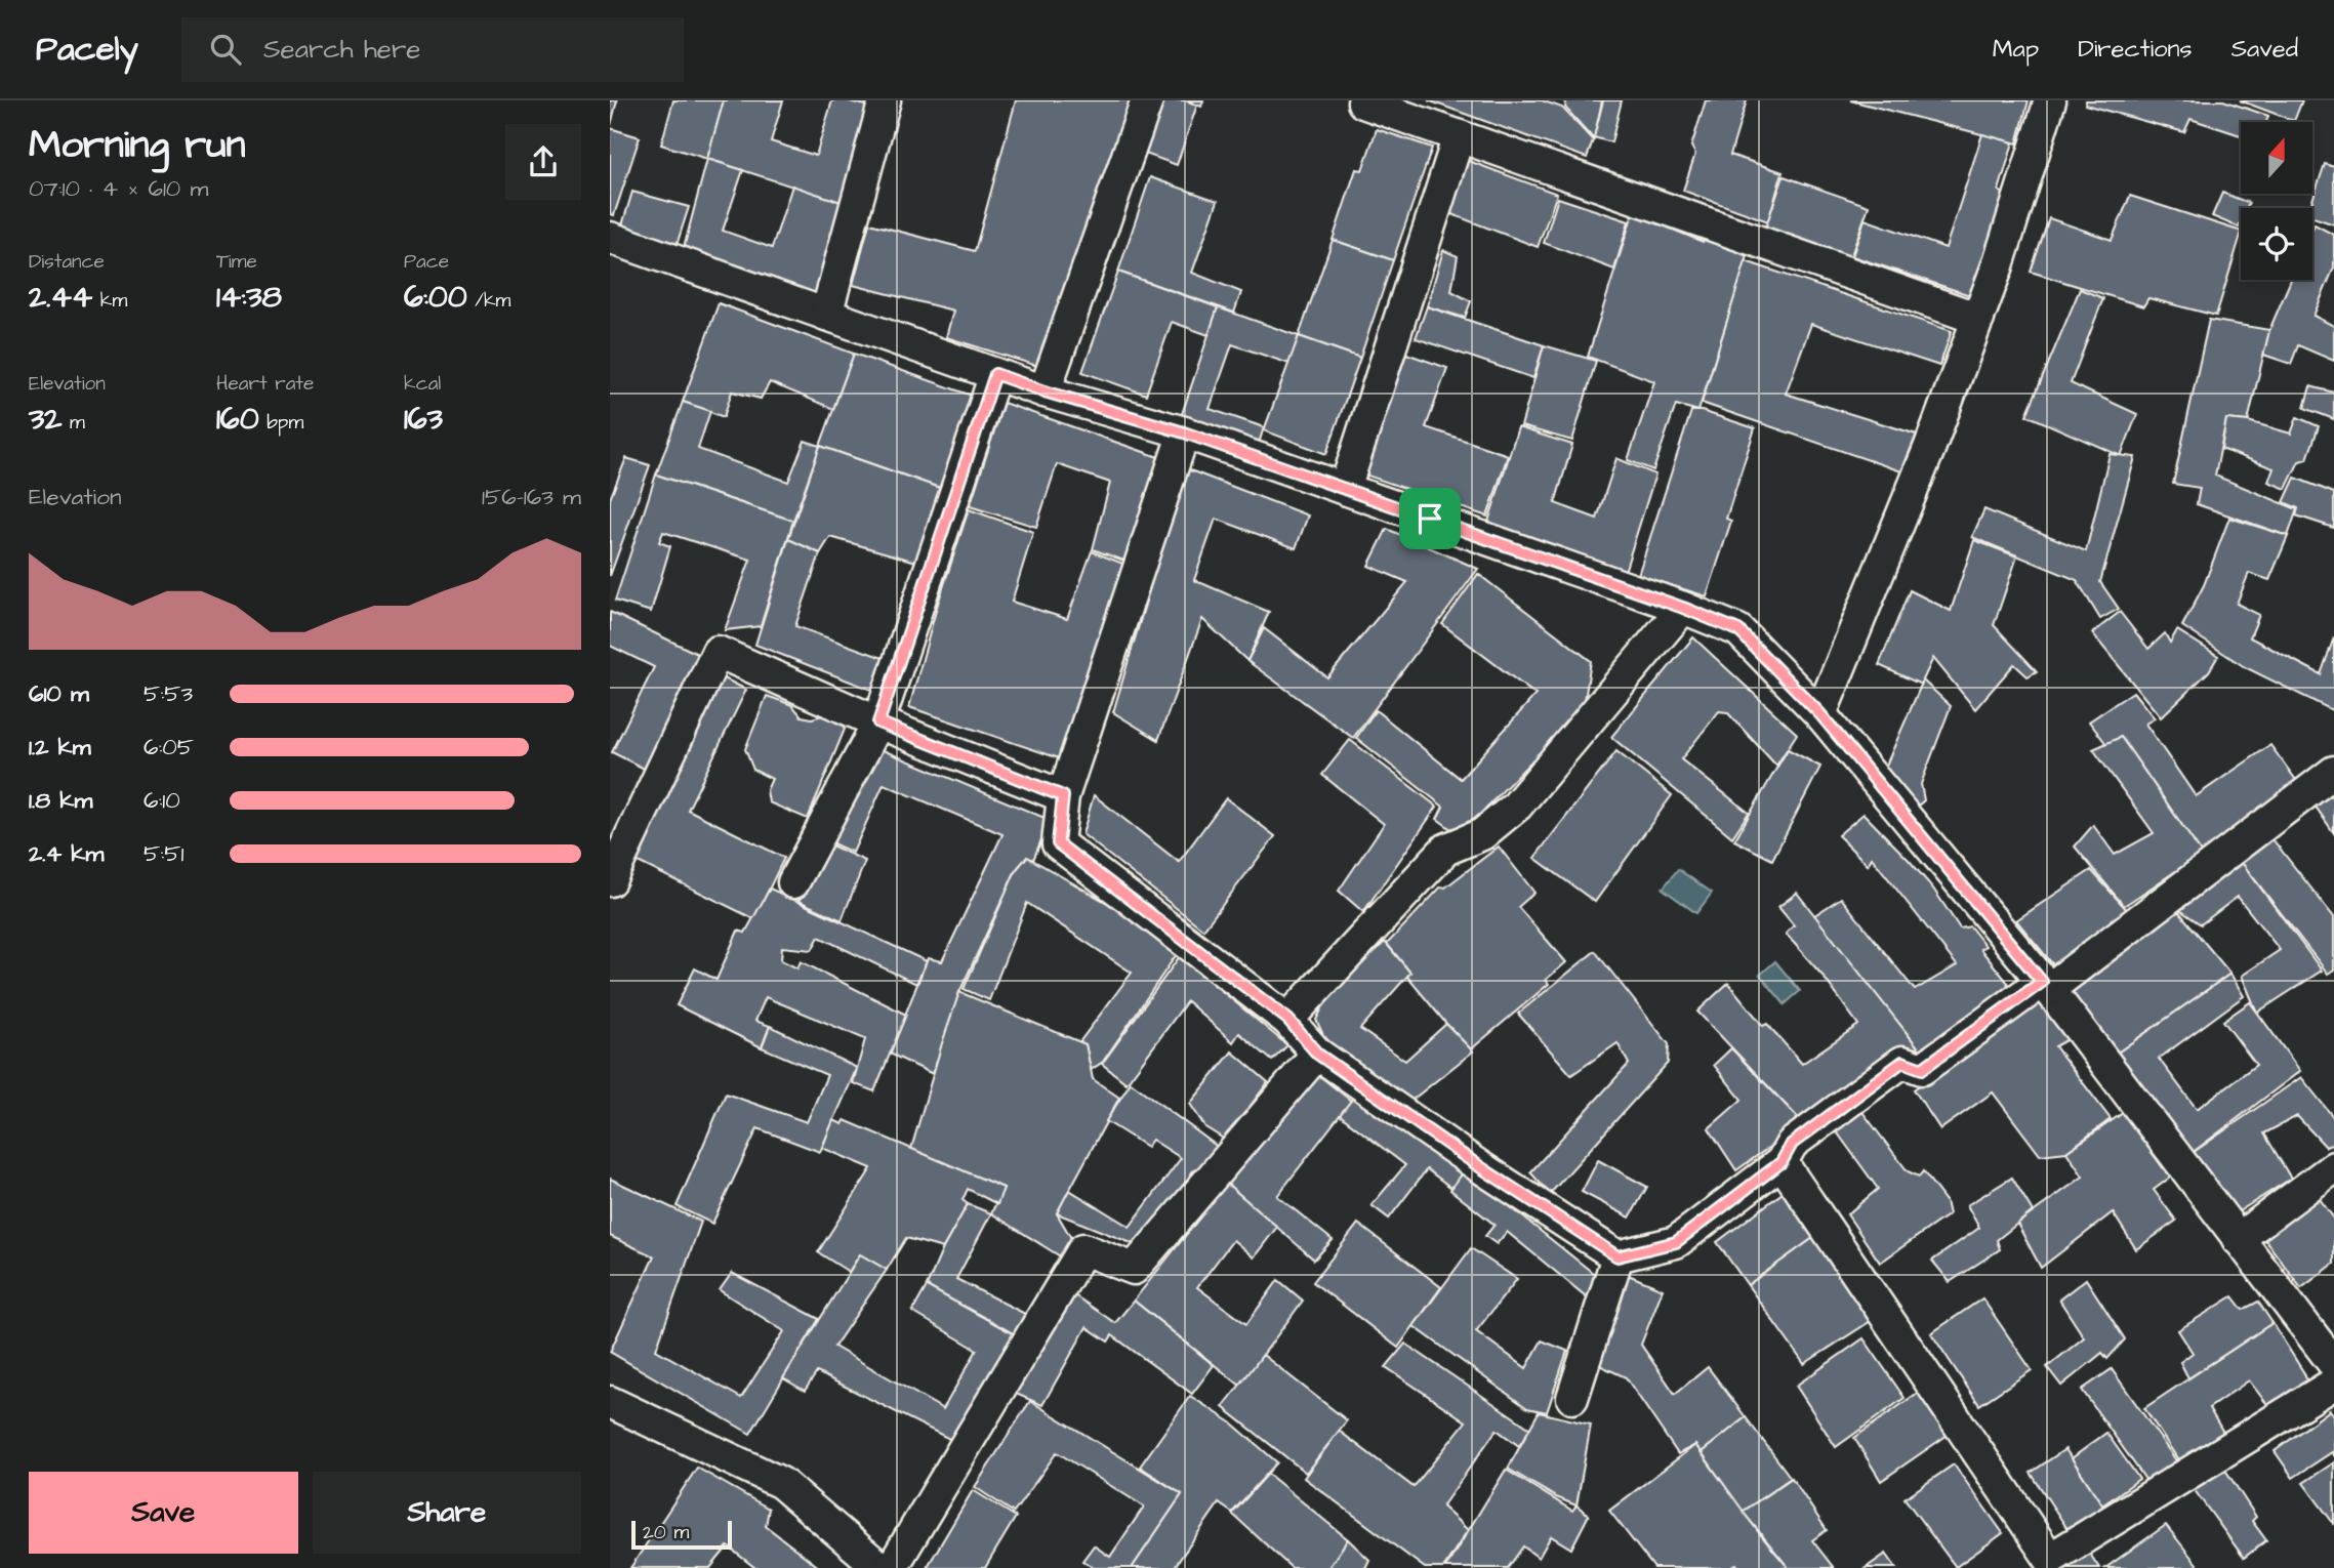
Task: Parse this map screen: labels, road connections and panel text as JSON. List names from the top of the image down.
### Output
{
  "scale_bar": "20 m",
  "north": "top",
  "page": {
    "header": "Pacely",
    "search": "Search here",
    "nav": ["Map", "Directions", "Saved"],
    "heading": ["Morning run", "07:10 · 4 × 610 m"],
    "stats": [
      ["Distance", "2.44 km"],
      ["Time", "14:38"],
      ["Pace", "6:00 /km"],
      ["Elevation", "32 m"],
      ["Heart rate", "160 bpm"],
      ["kcal", "163"]
    ],
    "chart": ["Elevation", "156–163 m"],
    "list": [
      {
        "name": "610 m",
        "note": "5:53"
      },
      {
        "name": "1.2 km",
        "note": "6:05"
      },
      {
        "name": "1.8 km",
        "note": "6:10"
      },
      {
        "name": "2.4 km",
        "note": "5:51"
      }
    ],
    "buttons": ["Save", "Share"],
    "scale": "20 m"
  }
}
